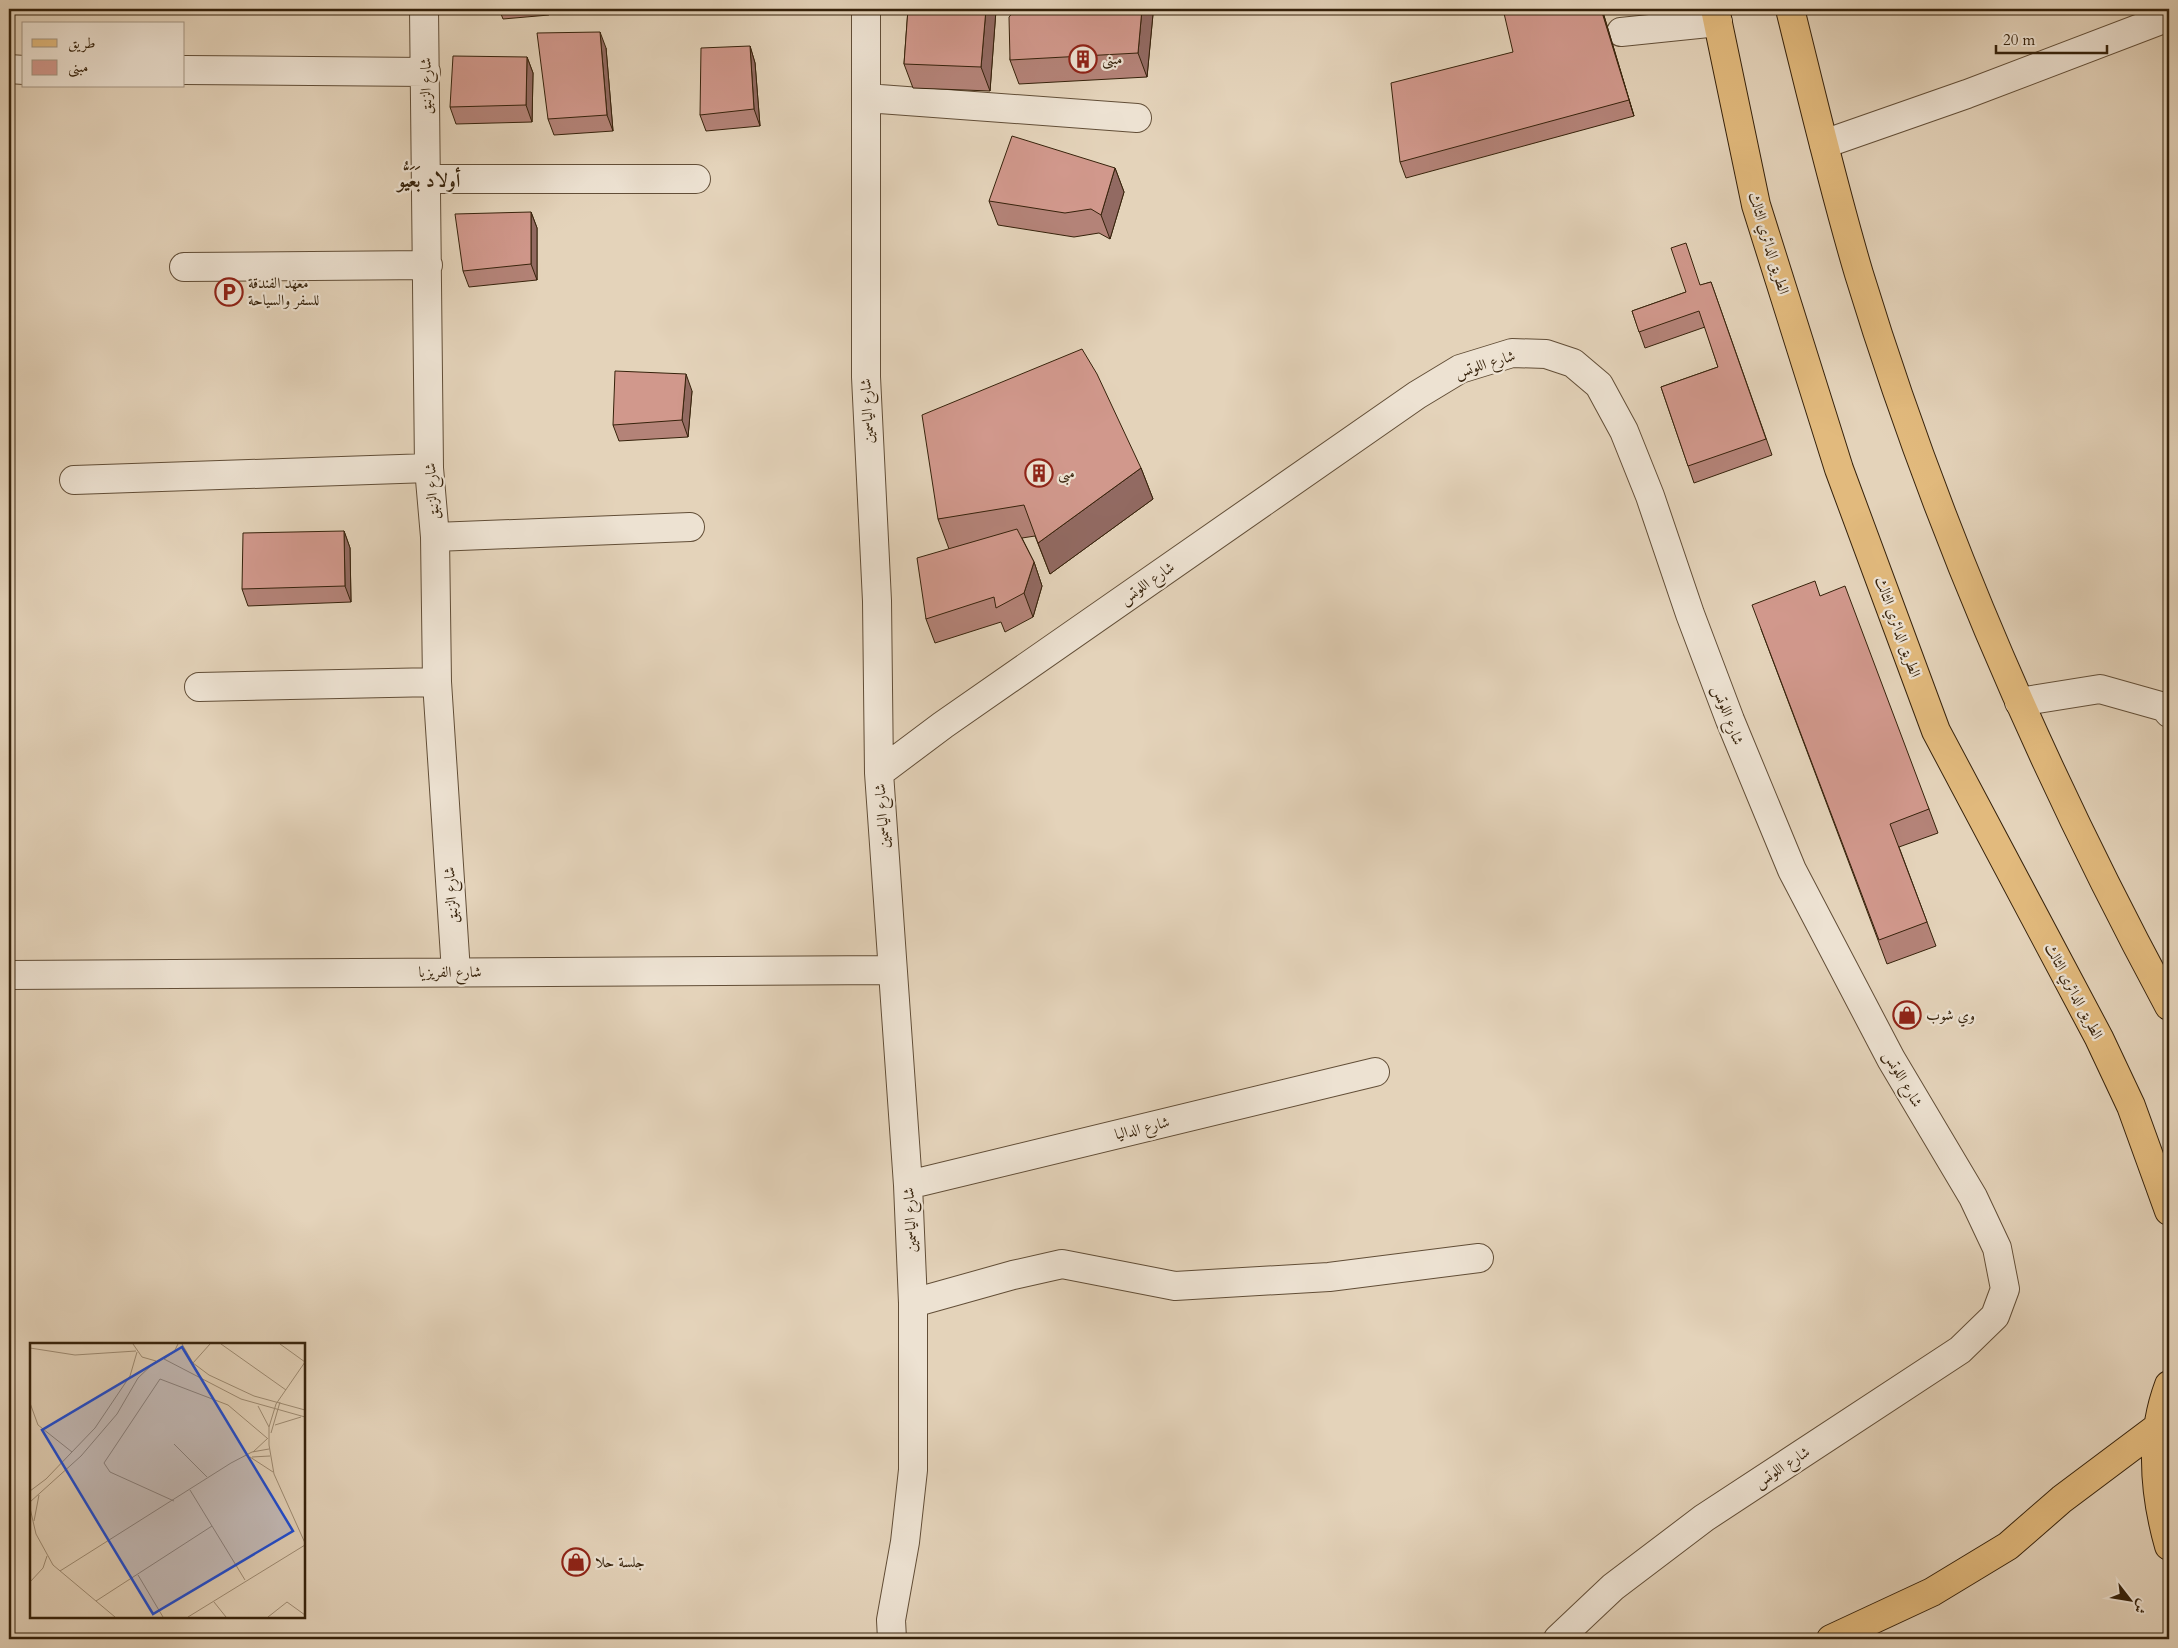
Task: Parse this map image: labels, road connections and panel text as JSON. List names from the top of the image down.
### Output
{
  "streets": {
    "main road": ["الطريق الدائري الثالث"],
    "street": [
      "شارع الزنبق",
      "شارع اللوتس",
      "شارع الياسمين",
      "شارع الفريزيا",
      "شارع الداليا"
    ]
  },
  "crossings": [
    ["شارع الزنبق", "شارع الفريزيا"],
    ["شارع اللوتس", "شارع الياسمين"],
    ["شارع الياسمين", "شارع الفريزيا"],
    ["شارع الياسمين", "شارع الداليا"]
  ],
  "districts": ["أولاد بَعَيُّو"],
  "places": {
    "building": ["مبنى", "مبى"],
    "parking": ["معهد الفندقة للسفر والسياحة"],
    "shop": ["وي شوب", "جلسة حلا"]
  },
  "legend": ["طريق", "مبنى"],
  "scale_bar": "20 m",
  "north": "bottom right"
}
